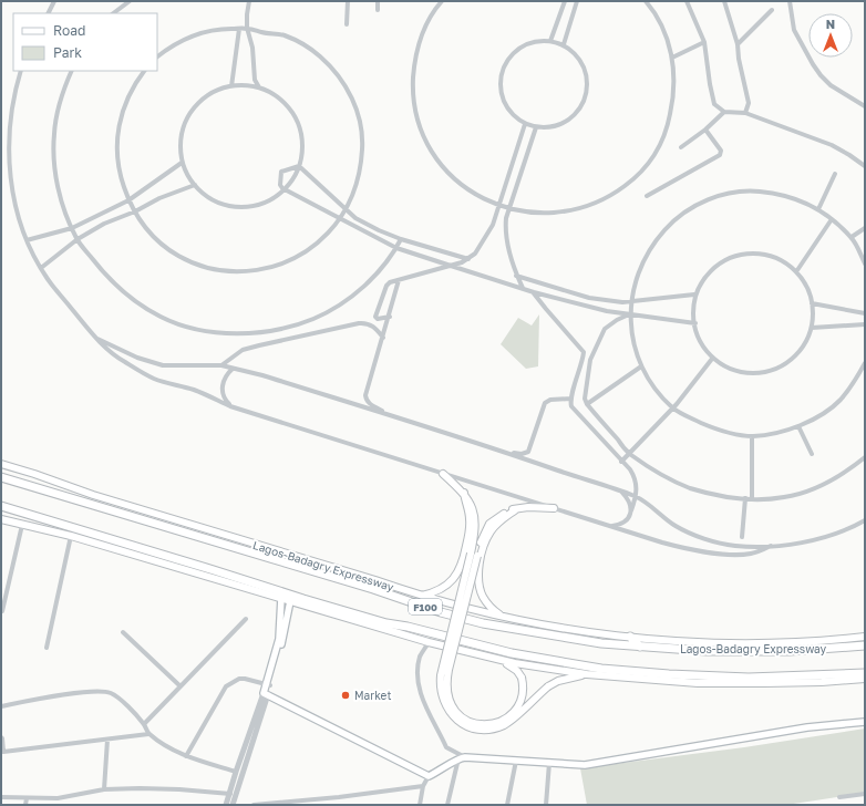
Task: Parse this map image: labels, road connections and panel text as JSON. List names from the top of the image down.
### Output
{
  "streets": {
    "highway": ["Lagos-Badagry Expressway", "F100"]
  },
  "places": ["Market"],
  "legend": ["Road", "Park"],
  "north": "top"
}
